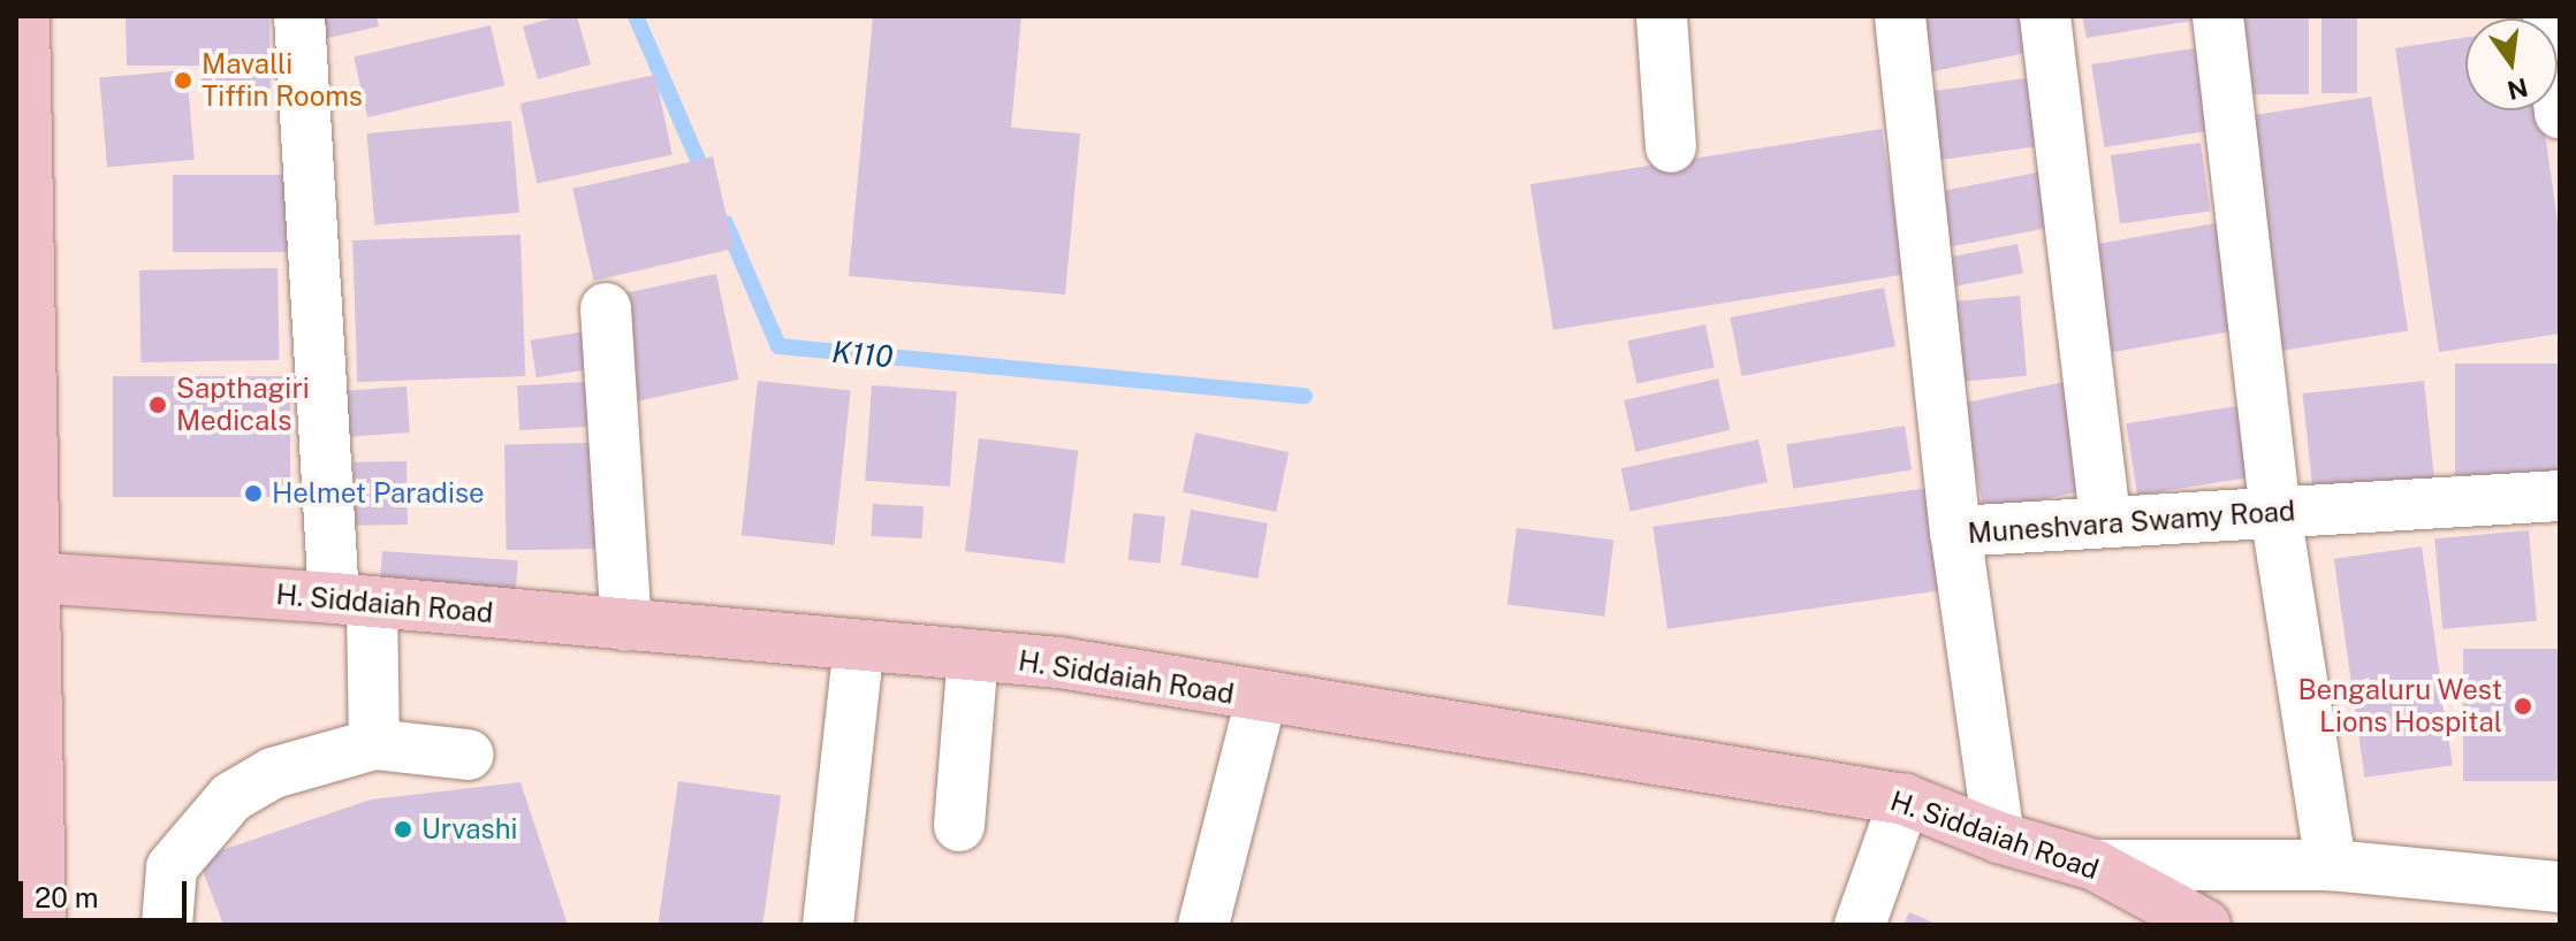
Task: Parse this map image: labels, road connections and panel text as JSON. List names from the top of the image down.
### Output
{
  "streets": {
    "main road": ["H. Siddaiah Road"],
    "street": ["Muneshvara Swamy Road"]
  },
  "crossings": [
    ["Muneshvara Swamy Road", "H. Siddaiah Road"]
  ],
  "water": ["K110"],
  "places": [
    "Mavalli Tiffin Rooms",
    "Sapthagiri Medicals",
    "Helmet Paradise",
    "Bengaluru West Lions Hospital",
    "Urvashi"
  ],
  "scale_bar": "20 m",
  "north": "bottom"
}
